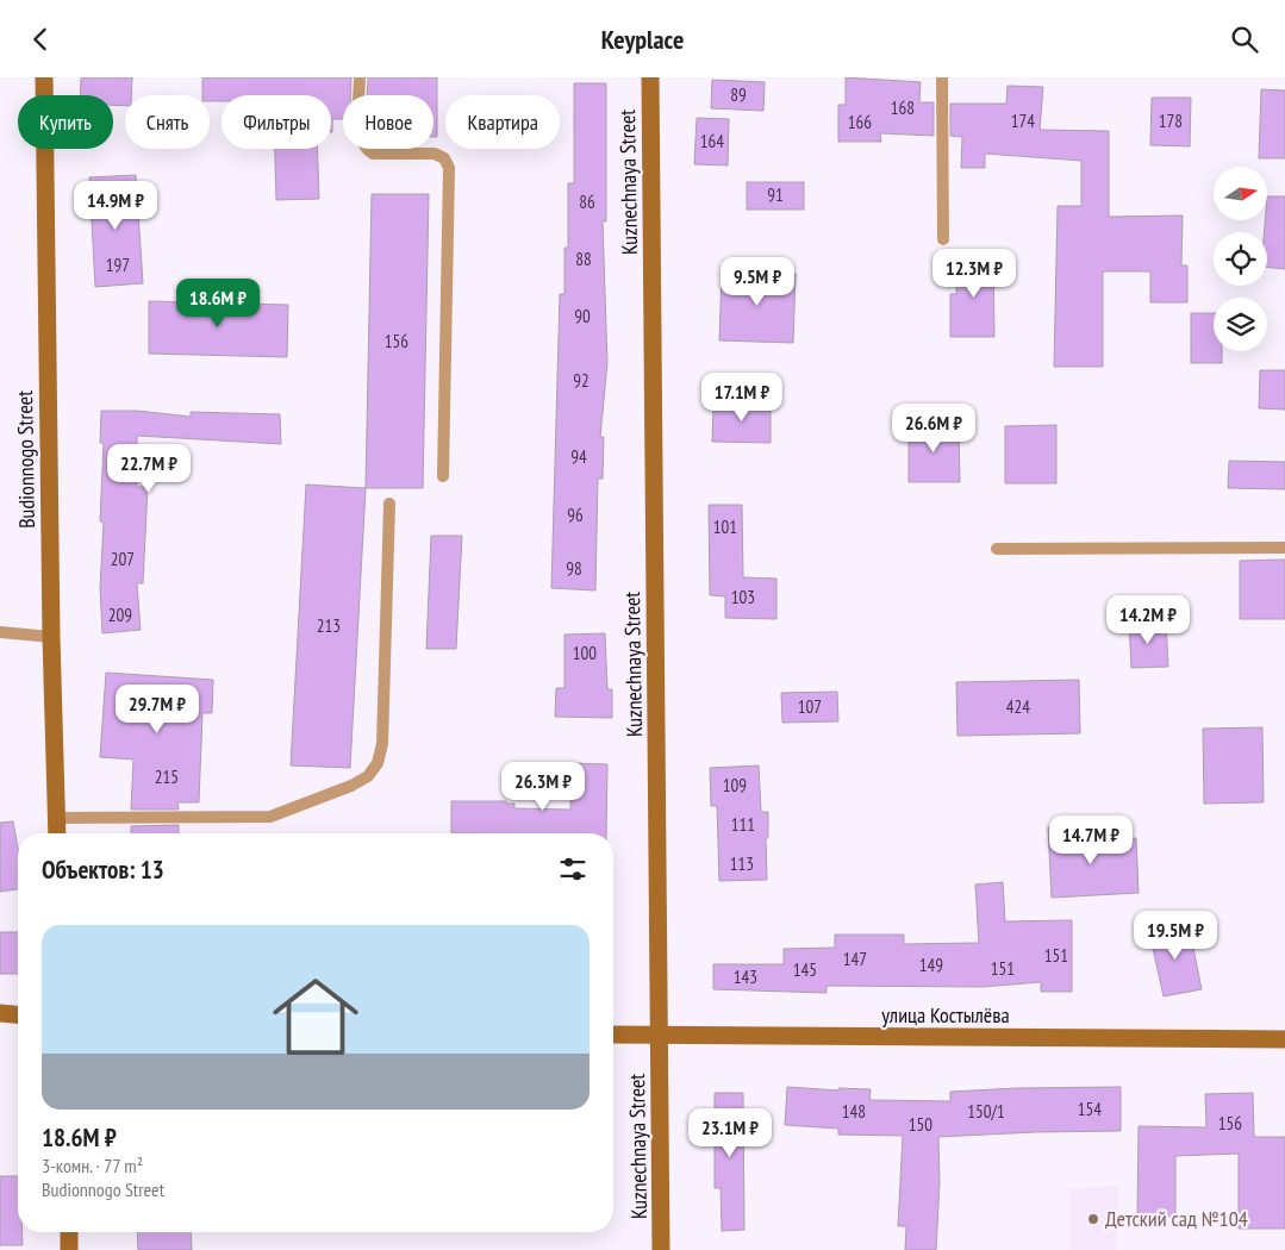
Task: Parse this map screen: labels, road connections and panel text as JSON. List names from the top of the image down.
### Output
{
  "streets": {
    "street": ["Kuznechnaya Street", "Budionnogo Street", "улица Костылёва"]
  },
  "crossings": [
    ["Kuznechnaya Street", "улица Костылёва"]
  ],
  "places": ["Детский сад №104"],
  "house_numbers": [
    "89",
    "168",
    "174",
    "178",
    "166",
    "164",
    "91",
    "86",
    "88",
    "197",
    "90",
    "156",
    "92",
    "94",
    "96",
    "101",
    "207",
    "98",
    "103",
    "209",
    "213",
    "100",
    "107",
    "424",
    "215",
    "109",
    "111",
    "113",
    "151",
    "147",
    "149",
    "151",
    "145",
    "143",
    "154",
    "148",
    "150/1",
    "156",
    "150"
  ],
  "north": "right",
  "page": {
    "header": "Keyplace",
    "chip": [
      "Купить",
      "Снять",
      "Фильтры",
      "Новое",
      "Квартира"
    ],
    "price": [
      "14.9M ₽",
      "12.3M ₽",
      "9.5M ₽",
      "18.6M ₽",
      "17.1M ₽",
      "26.6M ₽",
      "22.7M ₽",
      "14.2M ₽",
      "29.7M ₽",
      "26.3M ₽",
      "14.7M ₽",
      "19.5M ₽",
      "23.1M ₽"
    ],
    "heading": "Объектов: 13",
    "list": [
      {
        "name": "18.6M ₽",
        "note": "3-комн. · 77 m² · Budionnogo Street"
      }
    ]
  }
}
